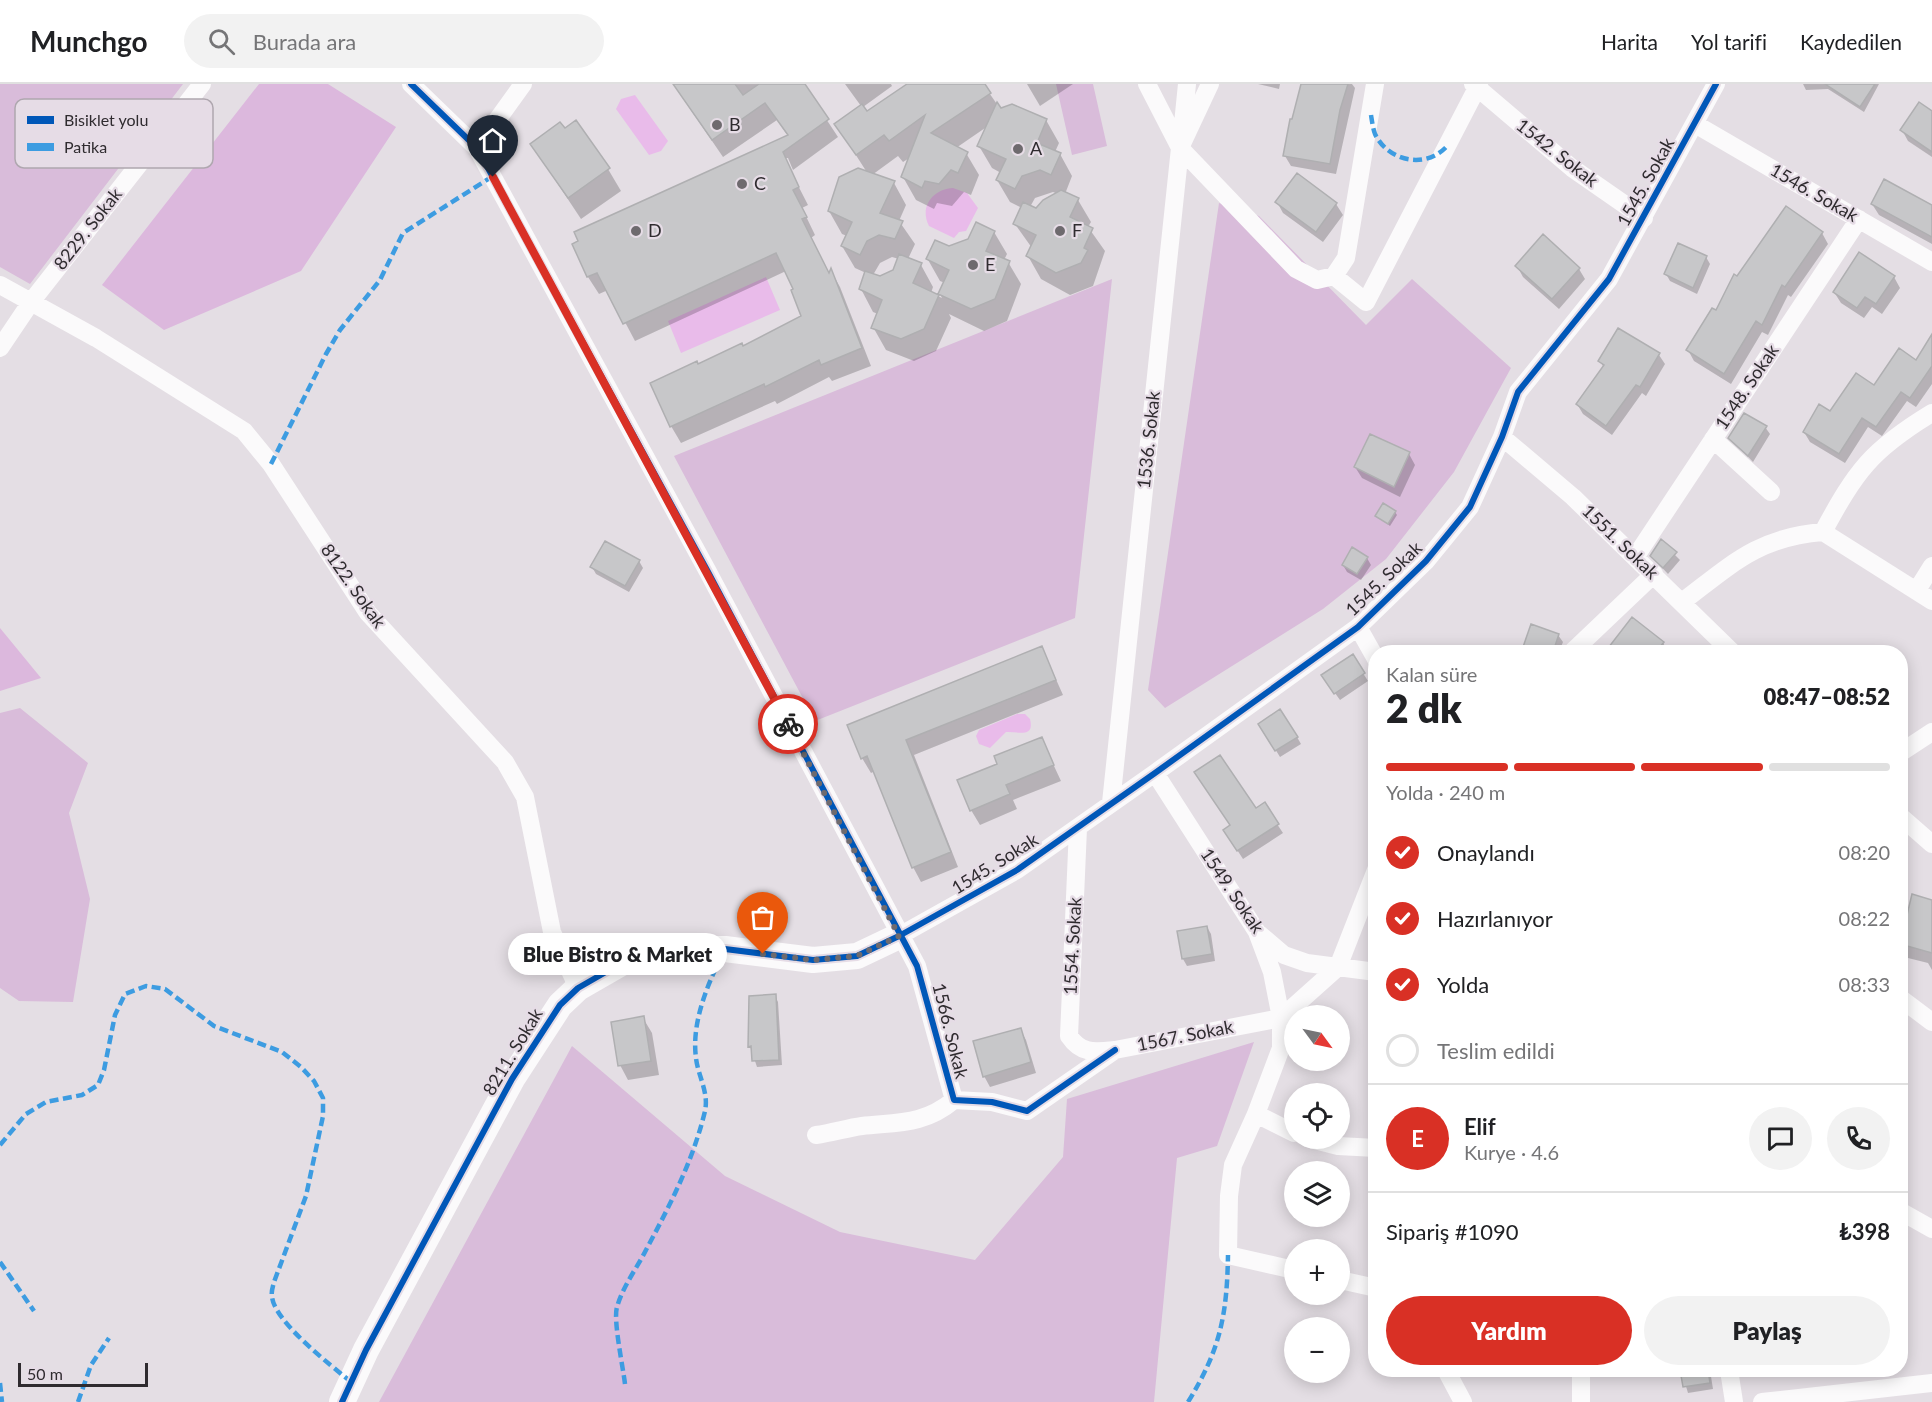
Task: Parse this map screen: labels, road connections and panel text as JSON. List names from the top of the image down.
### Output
{
  "streets": {
    "street": [
      "1542. Sokak",
      "1545. Sokak",
      "1546. Sokak",
      "8229. Sokak",
      "1548. Sokak",
      "1536. Sokak",
      "1551. Sokak",
      "8122. Sokak",
      "1549. Sokak",
      "1554. Sokak",
      "1566. Sokak",
      "1567. Sokak",
      "8211. Sokak"
    ]
  },
  "crossings": [
    ["1542. Sokak", "1545. Sokak"],
    ["1545. Sokak", "1546. Sokak"],
    ["1545. Sokak", "1536. Sokak"],
    ["1545. Sokak", "1551. Sokak"],
    ["1545. Sokak", "1549. Sokak"],
    ["1545. Sokak", "1554. Sokak"],
    ["1545. Sokak", "1566. Sokak"],
    ["1545. Sokak", "8211. Sokak"],
    ["1546. Sokak", "1548. Sokak"],
    ["8229. Sokak", "8122. Sokak"],
    ["1548. Sokak", "1551. Sokak"],
    ["8122. Sokak", "8211. Sokak"],
    ["1554. Sokak", "1567. Sokak"],
    ["1566. Sokak", "1567. Sokak"],
    ["1566. Sokak", "8211. Sokak"]
  ],
  "places": [
    "B",
    "A",
    "C",
    "D",
    "F",
    "E",
    "Blue Bistro & Market"
  ],
  "legend": ["Bisiklet yolu", "Patika"],
  "scale_bar": "50 m",
  "north": "bottom right",
  "page": {
    "header": "Munchgo",
    "search": "Burada ara",
    "nav": ["Harita", "Yol tarifi", "Kaydedilen"],
    "heading": ["2 dk", "Kalan süre", "08:47–08:52"],
    "panel": [
      "Elif",
      "Kurye · 4.6",
      "Sipariş #1090",
      "₺398"
    ],
    "bar": "Yolda · 240 m",
    "list": [
      ["Onaylandı", "08:20"],
      ["Hazırlanıyor", "08:22"],
      ["Yolda", "08:33"],
      "Teslim edildi"
    ],
    "bubble": "Blue Bistro & Market",
    "map_buttons": ["+", "−"],
    "round": "E",
    "buttons": ["Yardım", "Paylaş"],
    "scale": "50 m"
  }
}
